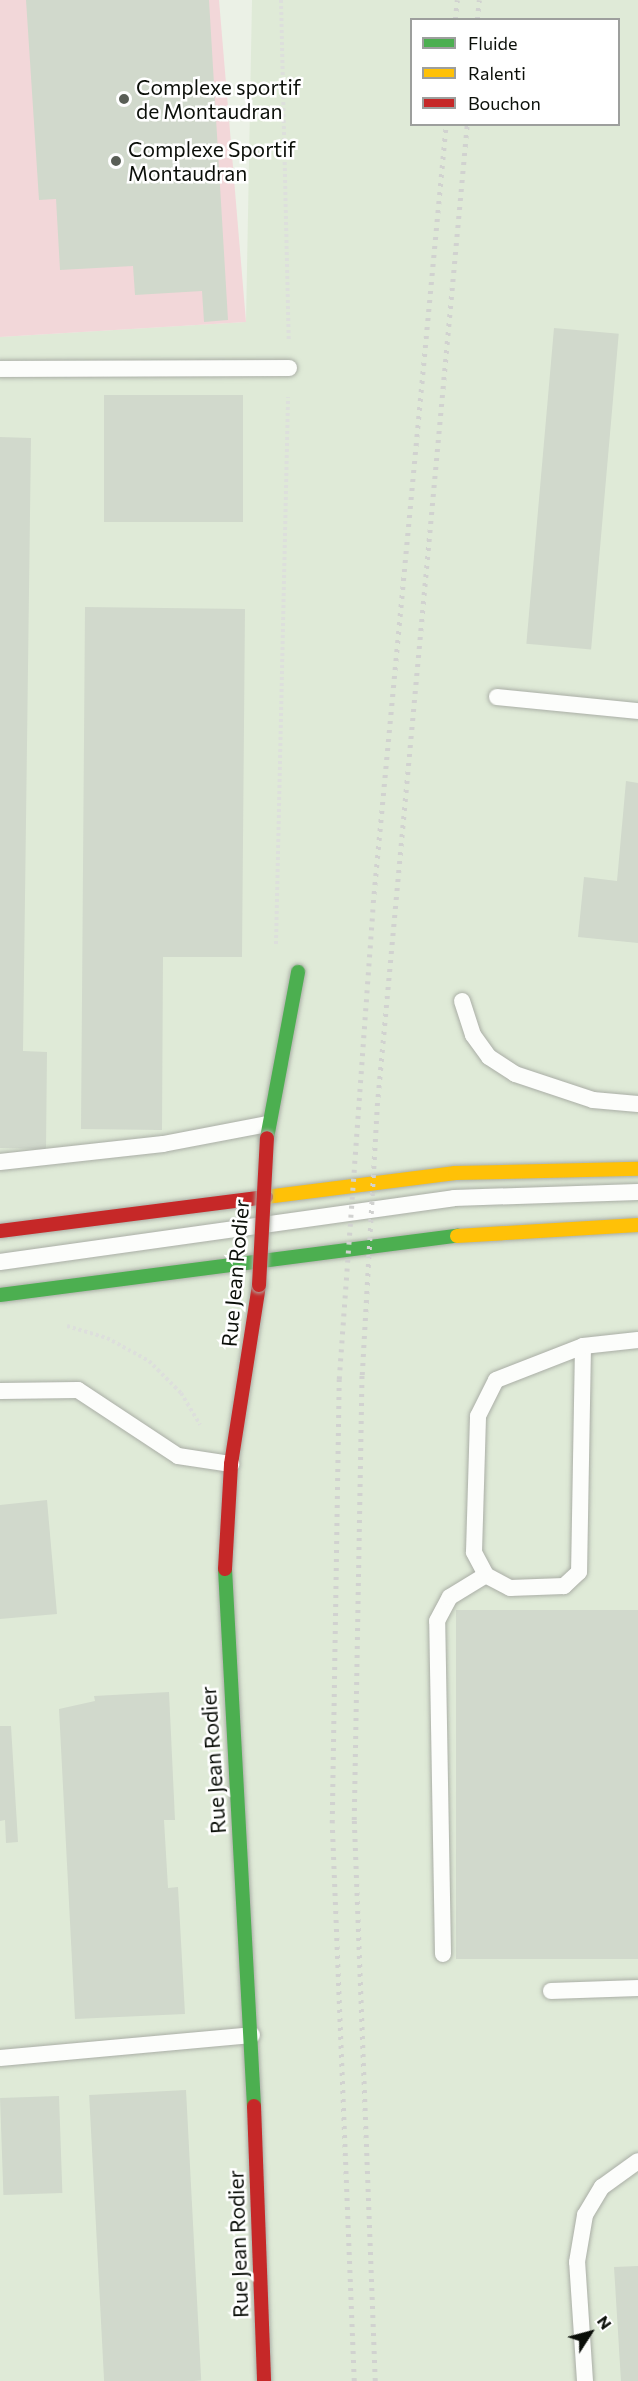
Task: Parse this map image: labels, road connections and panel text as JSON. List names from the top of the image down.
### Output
{
  "streets": {
    "street": ["Rue Jean Rodier"]
  },
  "places": ["Complexe sportif de Montaudran", "Complexe Sportif Montaudran"],
  "legend": ["Fluide", "Ralenti", "Bouchon"],
  "north": "top right"
}
